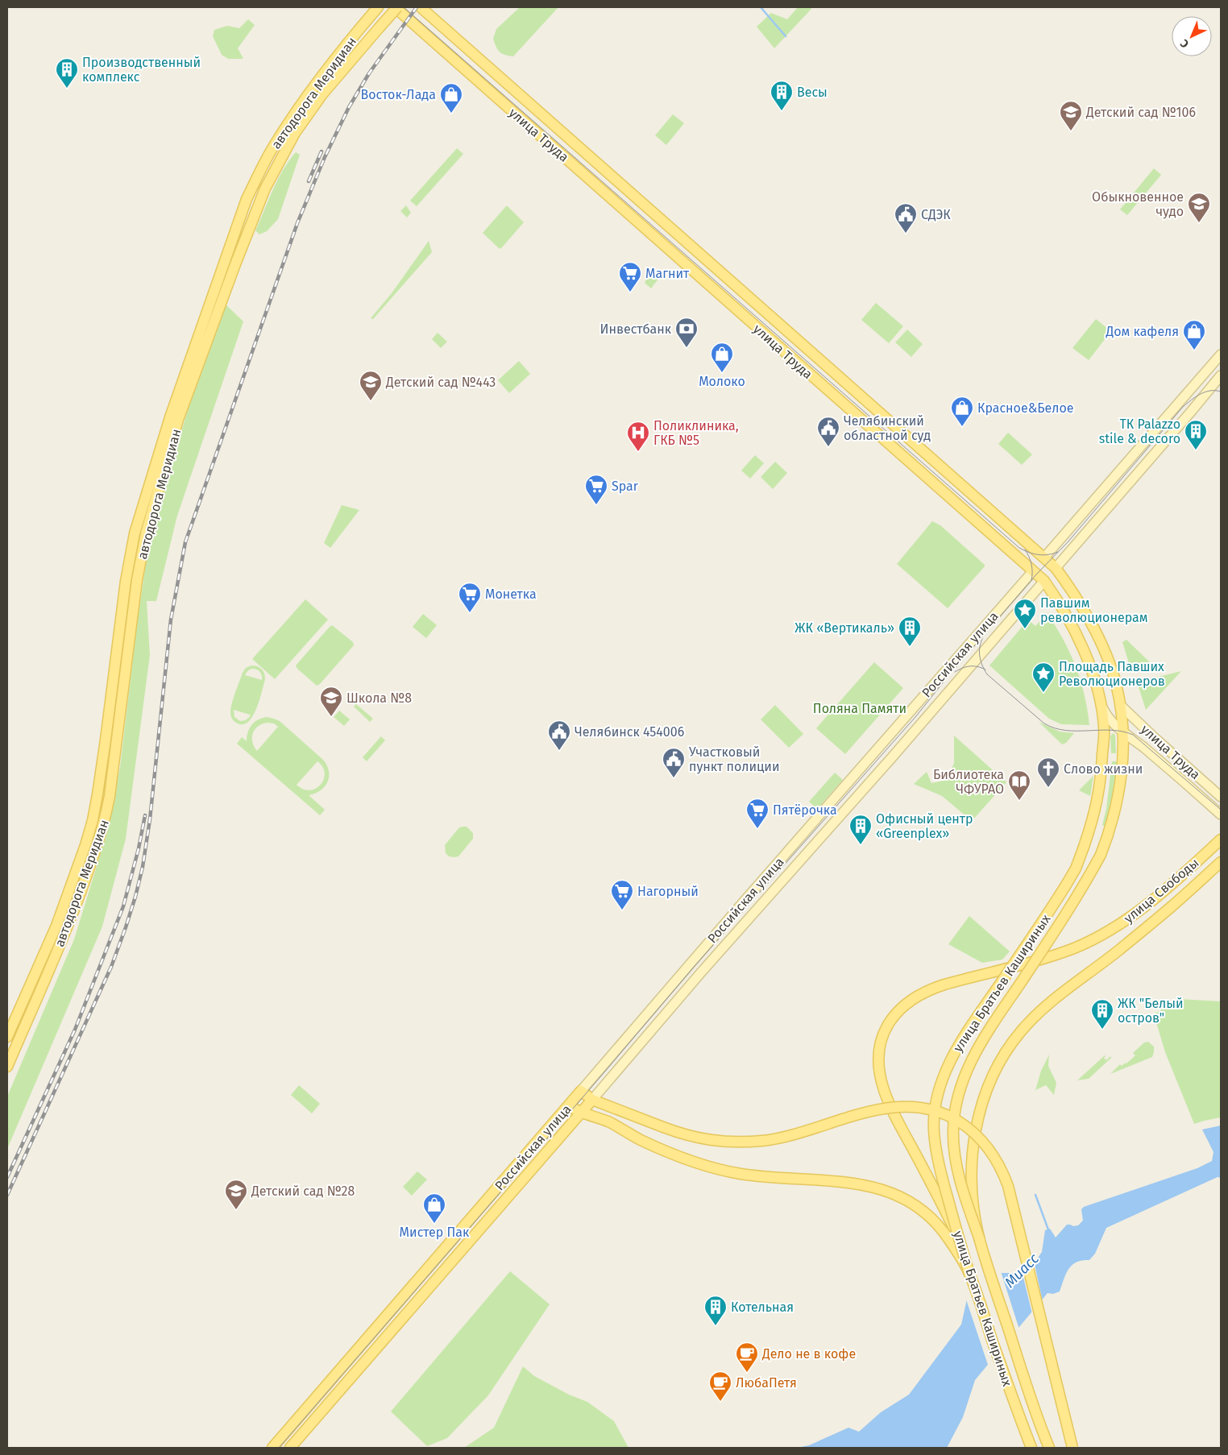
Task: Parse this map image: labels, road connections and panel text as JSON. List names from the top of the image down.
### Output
{
  "streets": {
    "main road": [
      "автодорога Меридиан",
      "улица Труда",
      "Российская улица",
      "улица Свободы",
      "улица Братьев Кашириных"
    ]
  },
  "crossings": [
    ["автодорога Меридиан", "улица Труда"],
    ["улица Труда", "Российская улица"],
    ["улица Труда", "улица Братьев Кашириных"],
    ["улица Свободы", "улица Братьев Кашириных"]
  ],
  "water": ["Миасс"],
  "parks": ["Поляна Памяти"],
  "places": {
    "building": [
      "Производственный комплекс",
      "Весы",
      "ТК Palazzo stile & decoro",
      "ЖК «Вертикаль»",
      "Офисный центр «Greenplex»",
      "ЖК \"Белый остров\"",
      "Котельная"
    ],
    "shop": [
      "Восток-Лада",
      "Дом кафеля",
      "Молоко",
      "Красное&Белое",
      "Мистер Пак"
    ],
    "school or university": [
      "Детский сад №106",
      "Обыкновенное чудо",
      "Детский сад №443",
      "Школа №8",
      "Детский сад №28"
    ],
    "public building": [
      "СДЭК",
      "Челябинский областной суд",
      "Челябинск 454006",
      "Участковый пункт полиции"
    ],
    "supermarket": [
      "Магнит",
      "Spar",
      "Монетка",
      "Пятёрочка",
      "Нагорный"
    ],
    "bank": ["Инвестбанк"],
    "hospital": ["Поликлиника, ГКБ №5"],
    "place": ["Павшим революционерам", "Площадь Павших Революционеров"],
    "church": ["Слово жизни"],
    "library": ["Библиотека ЧФУРАО"],
    "cafe": ["Дело не в кофе", "ЛюбаПетя"]
  },
  "north": "bottom left"
}
